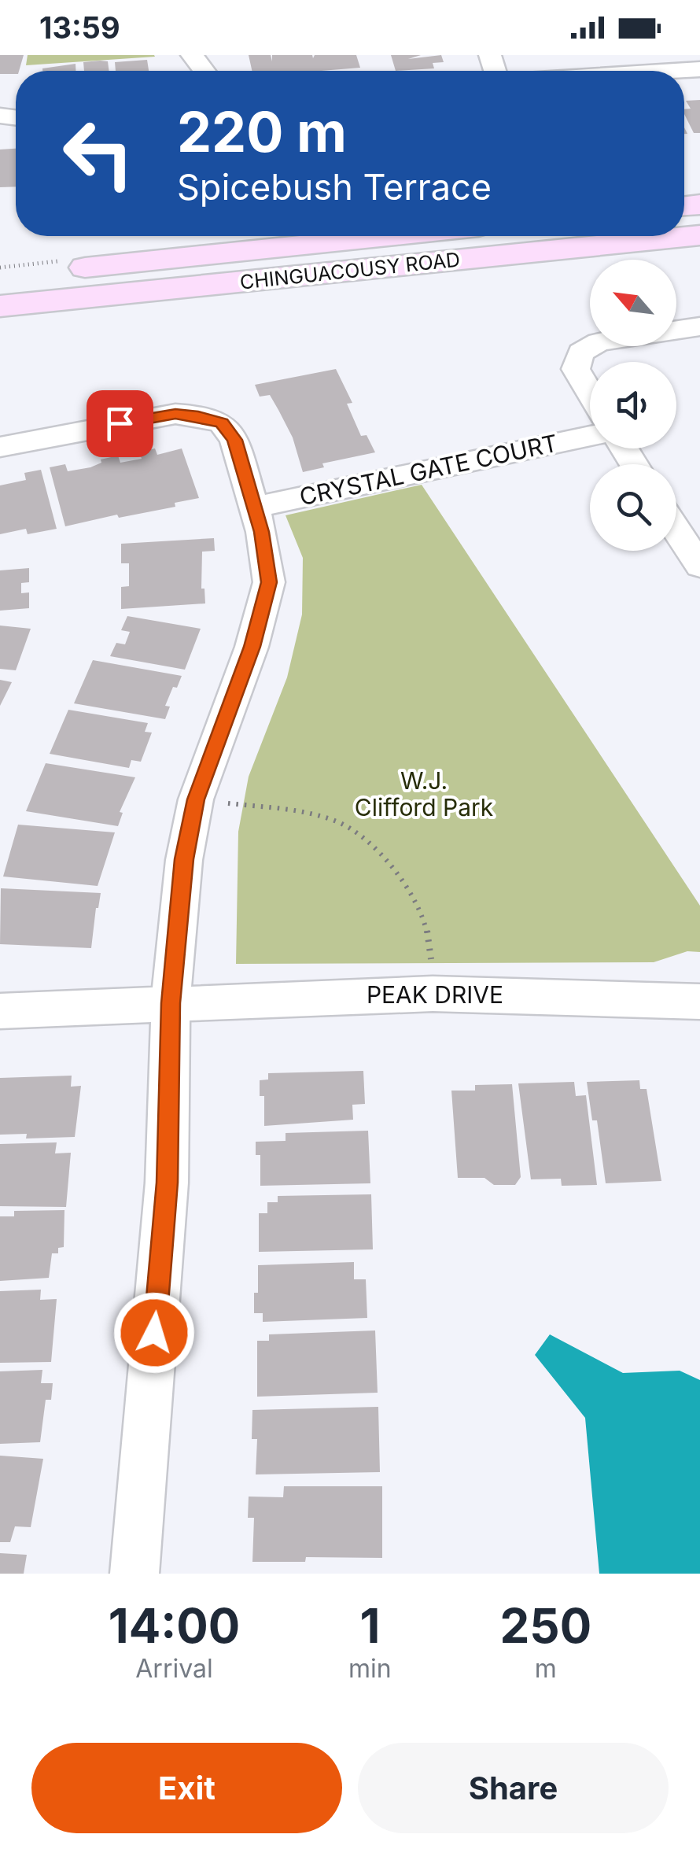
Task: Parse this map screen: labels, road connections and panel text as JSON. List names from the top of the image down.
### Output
{
  "streets": {
    "main road": ["CHINGUACOUSY ROAD"],
    "street": ["CRYSTAL GATE COURT", "PEAK DRIVE"]
  },
  "parks": ["W.J. Clifford Park"],
  "north": "top left",
  "page": {
    "status": "13:59",
    "turn": ["220 m", "Spicebush Terrace"],
    "eta": [
      "14:00",
      "Arrival",
      "1",
      "min",
      "250",
      "m"
    ],
    "buttons": ["Exit", "Share"]
  }
}
